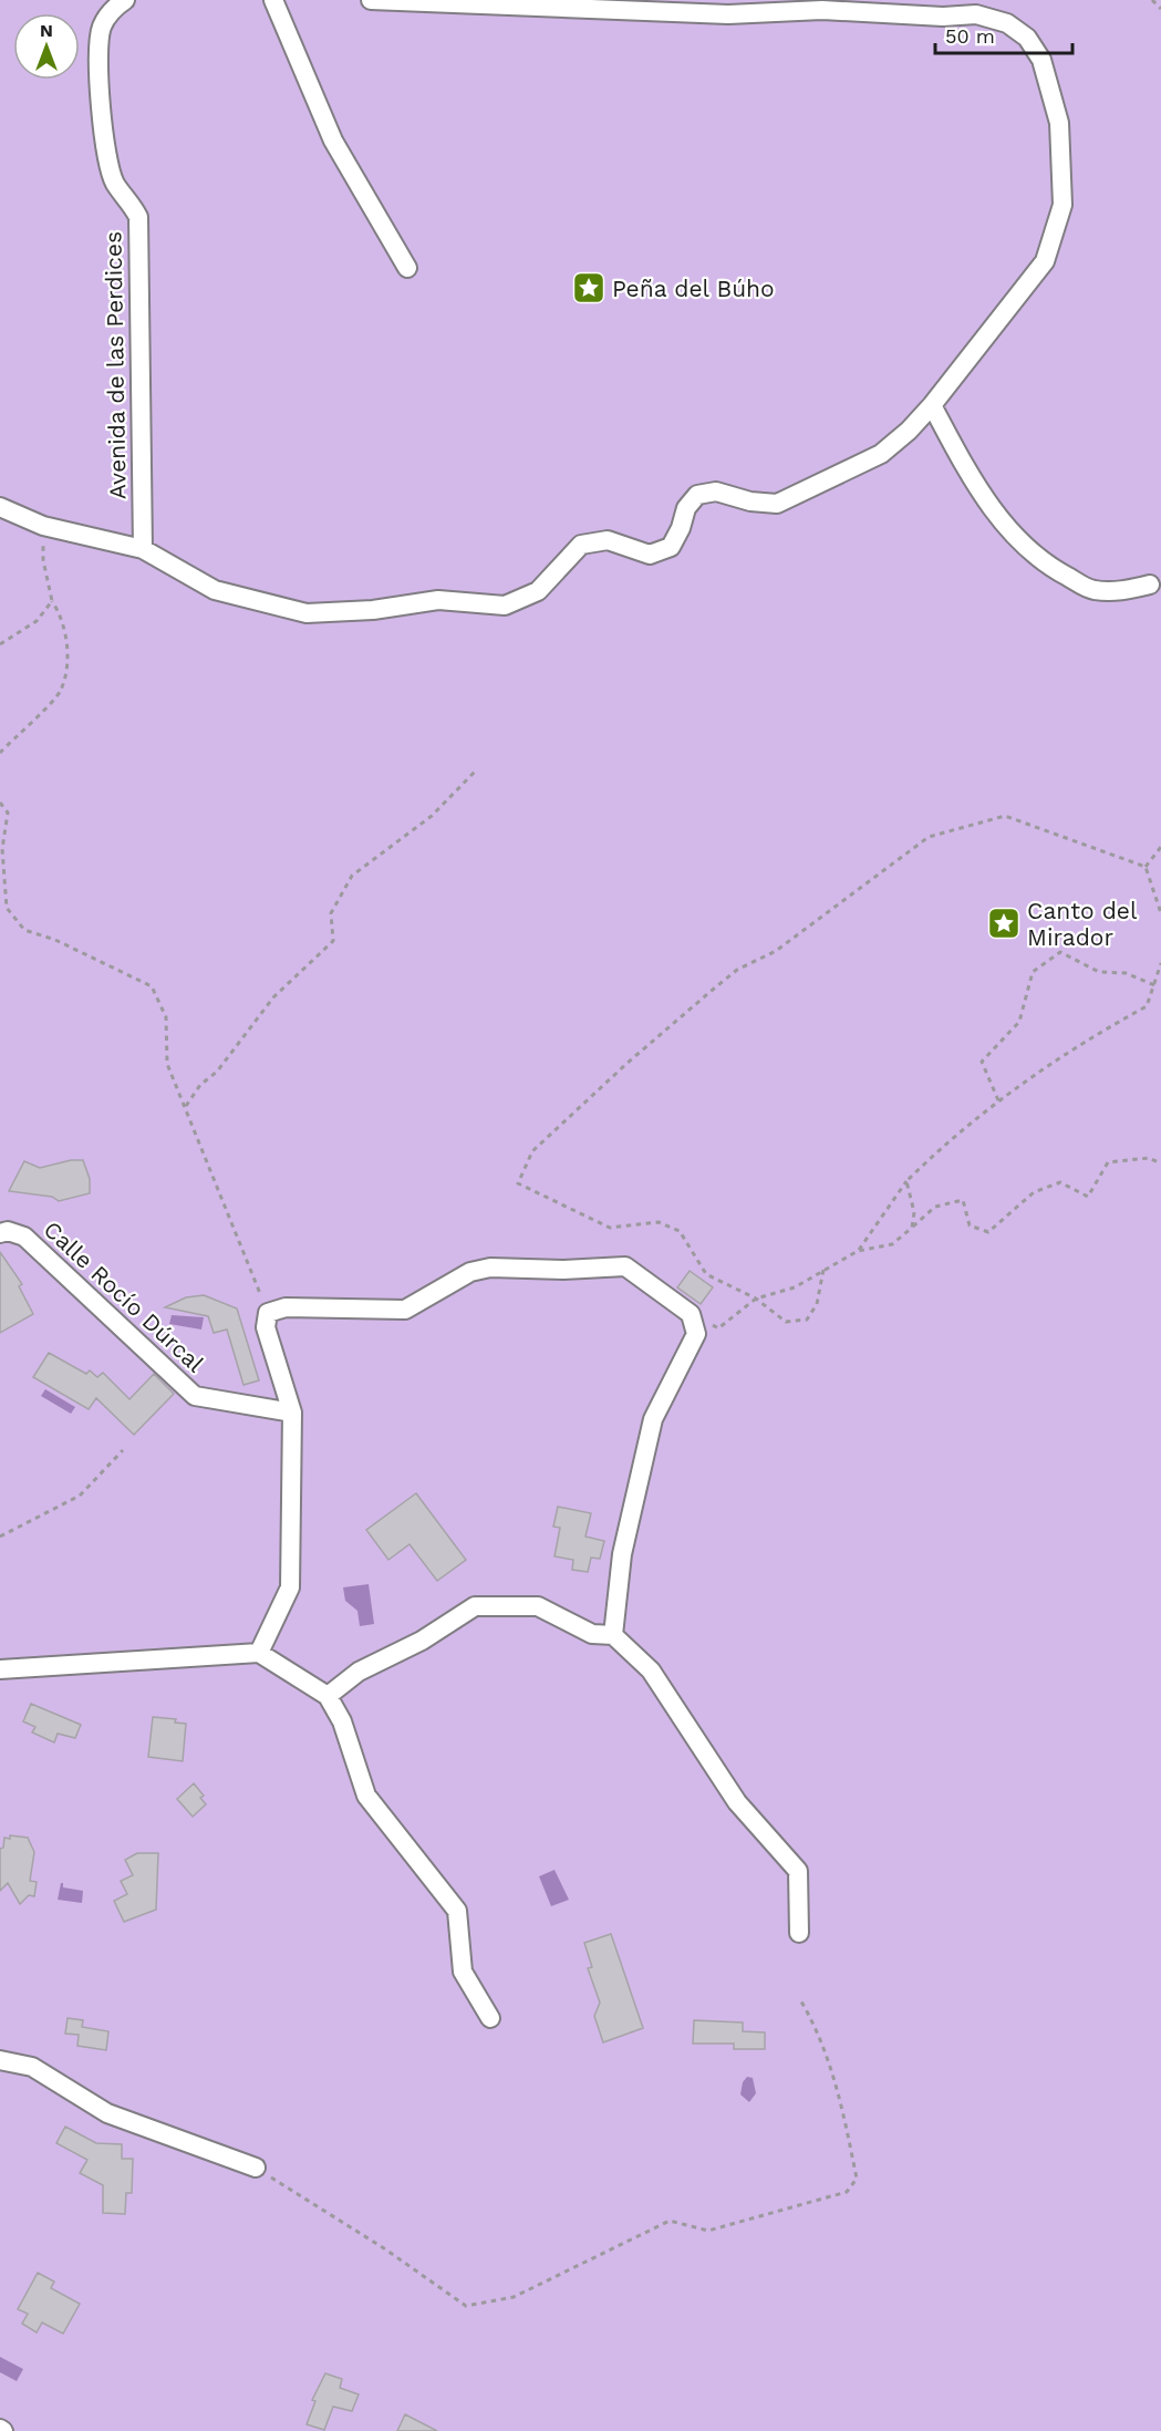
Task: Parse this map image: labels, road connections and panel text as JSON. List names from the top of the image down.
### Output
{
  "streets": {
    "street": ["Avenida de las Perdices", "Calle Rocío Dúrcal"]
  },
  "places": {
    "place": ["Peña del Búho", "Canto del Mirador"]
  },
  "scale_bar": "50 m",
  "north": "top"
}
